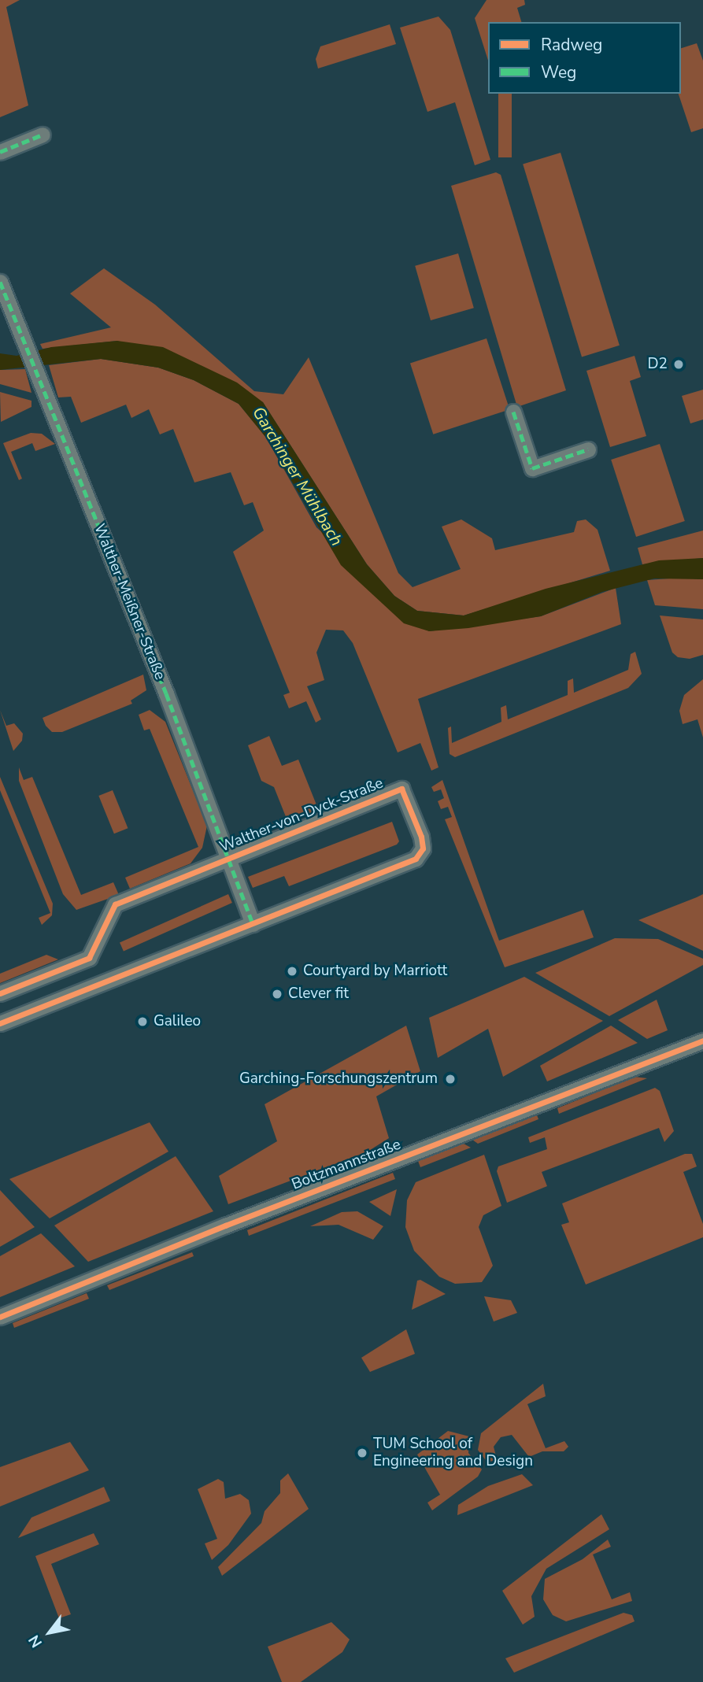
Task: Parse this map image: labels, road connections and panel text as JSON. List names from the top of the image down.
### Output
{
  "streets": {
    "street": ["Walther-Meißner-Straße", "Walther-von-Dyck-Straße", "Boltzmannstraße"]
  },
  "crossings": [
    ["Walther-Meißner-Straße", "Walther-von-Dyck-Straße"]
  ],
  "water": ["Garchinger Mühlbach"],
  "places": [
    "D2",
    "Courtyard by Marriott",
    "Clever fit",
    "Galileo",
    "Garching-Forschungszentrum",
    "TUM School of Engineering and Design"
  ],
  "legend": ["Radweg", "Weg"],
  "north": "bottom left"
}
